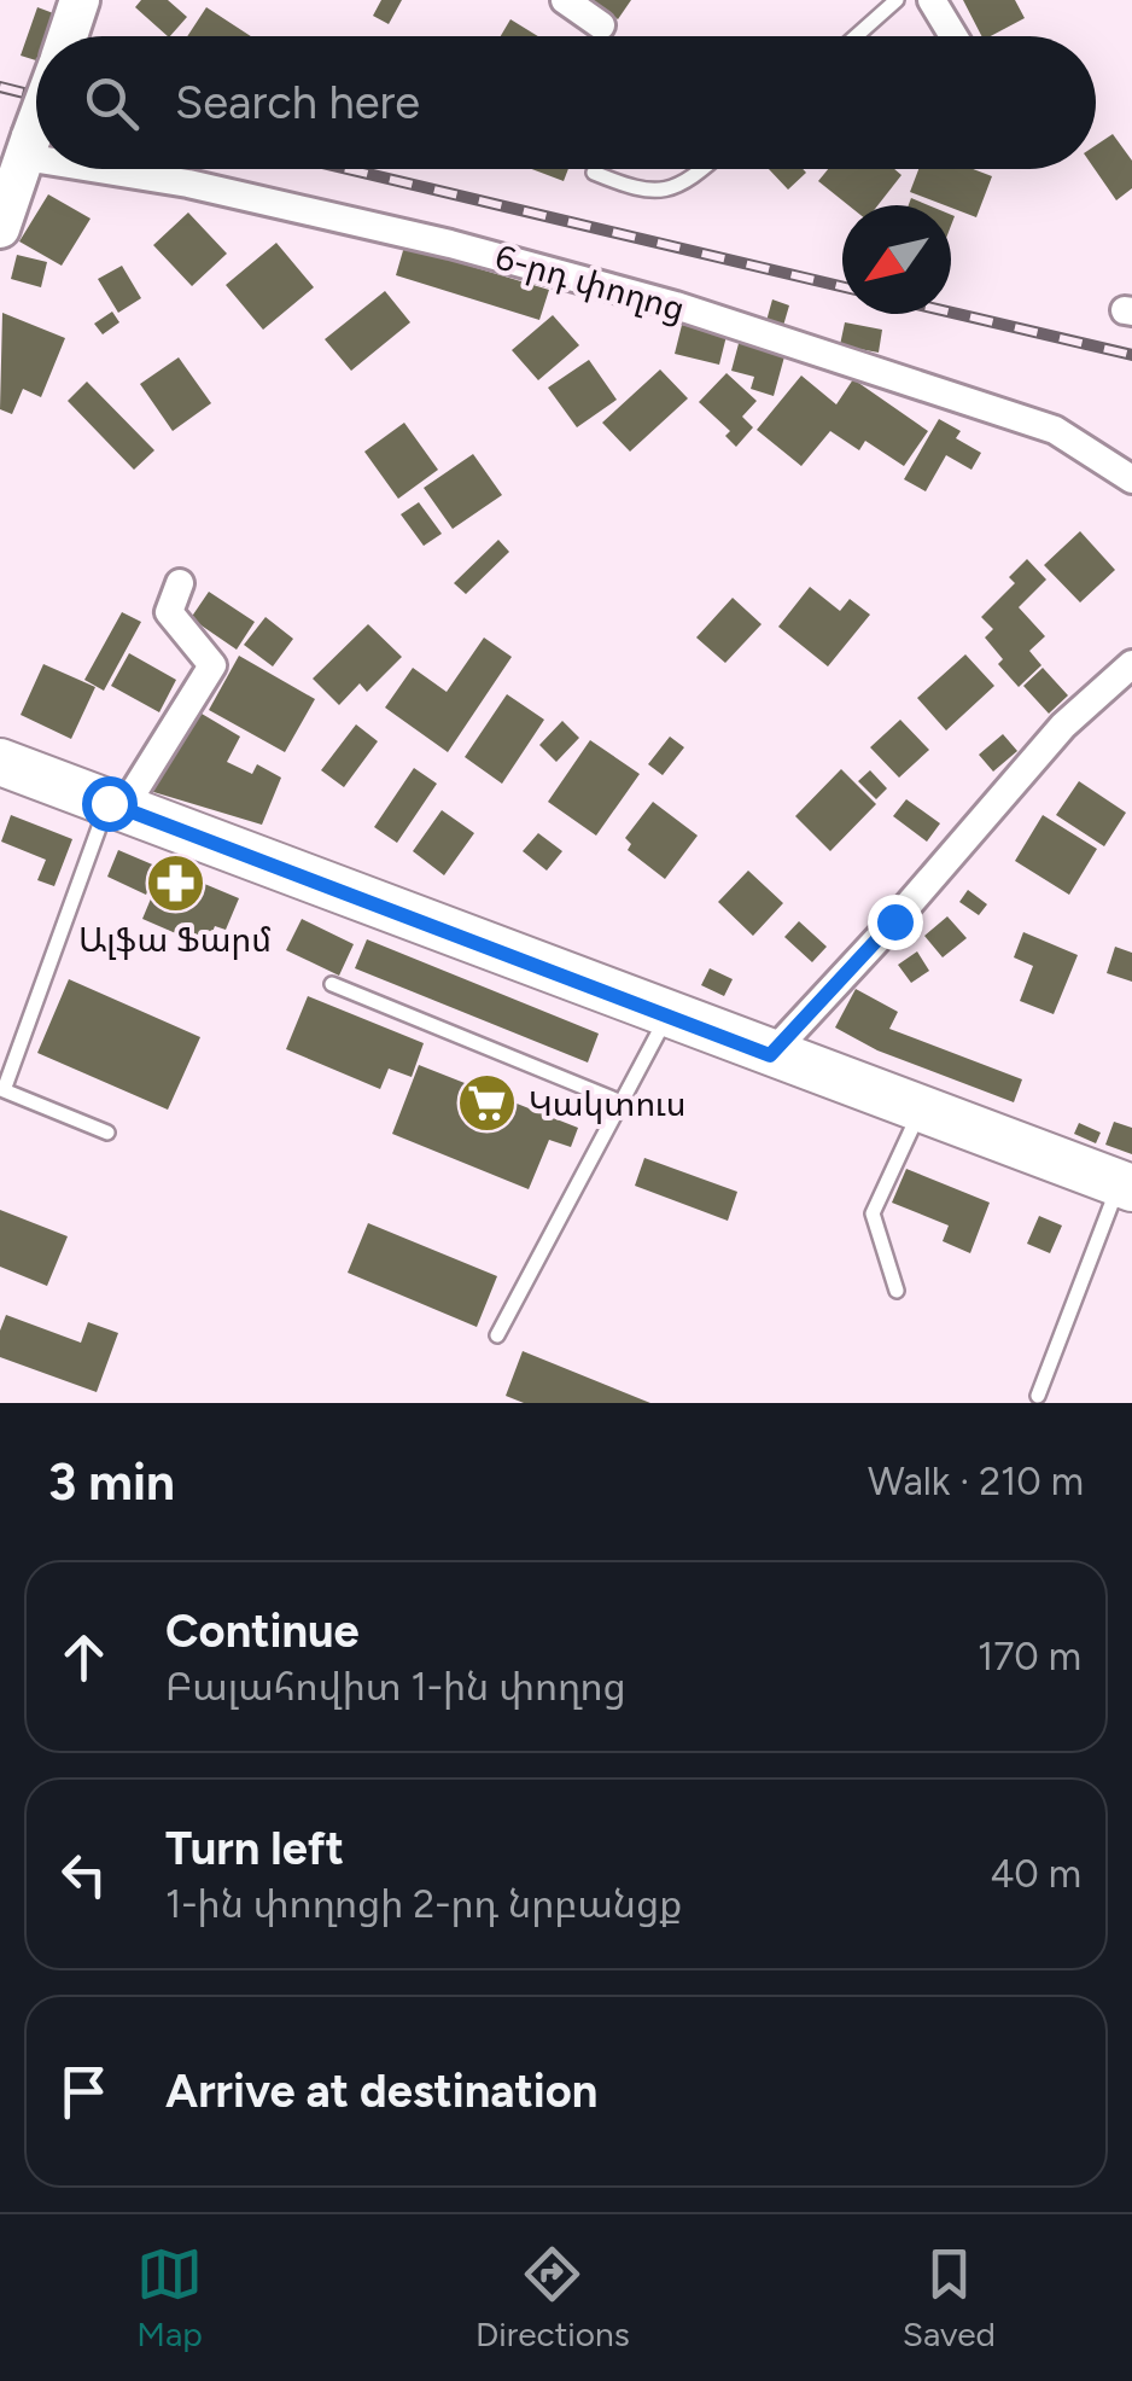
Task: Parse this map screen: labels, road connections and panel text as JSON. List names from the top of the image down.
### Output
{
  "streets": {
    "street": ["6-րդ փողոց"]
  },
  "places": {
    "pharmacy": ["Ալֆա Ֆարմ"],
    "supermarket": ["Կակտուս"]
  },
  "north": "bottom left",
  "page": {
    "search": "Search here",
    "heading": ["3 min", "Walk · 210 m"],
    "list": [
      ["Continue", "Բալահովիտ 1-ին փողոց", "170 m"],
      ["Turn left", "1-ին փողոցի 2-րդ նրբանցք", "40 m"],
      "Arrive at destination"
    ],
    "nav": ["Map", "Directions", "Saved"]
  }
}
